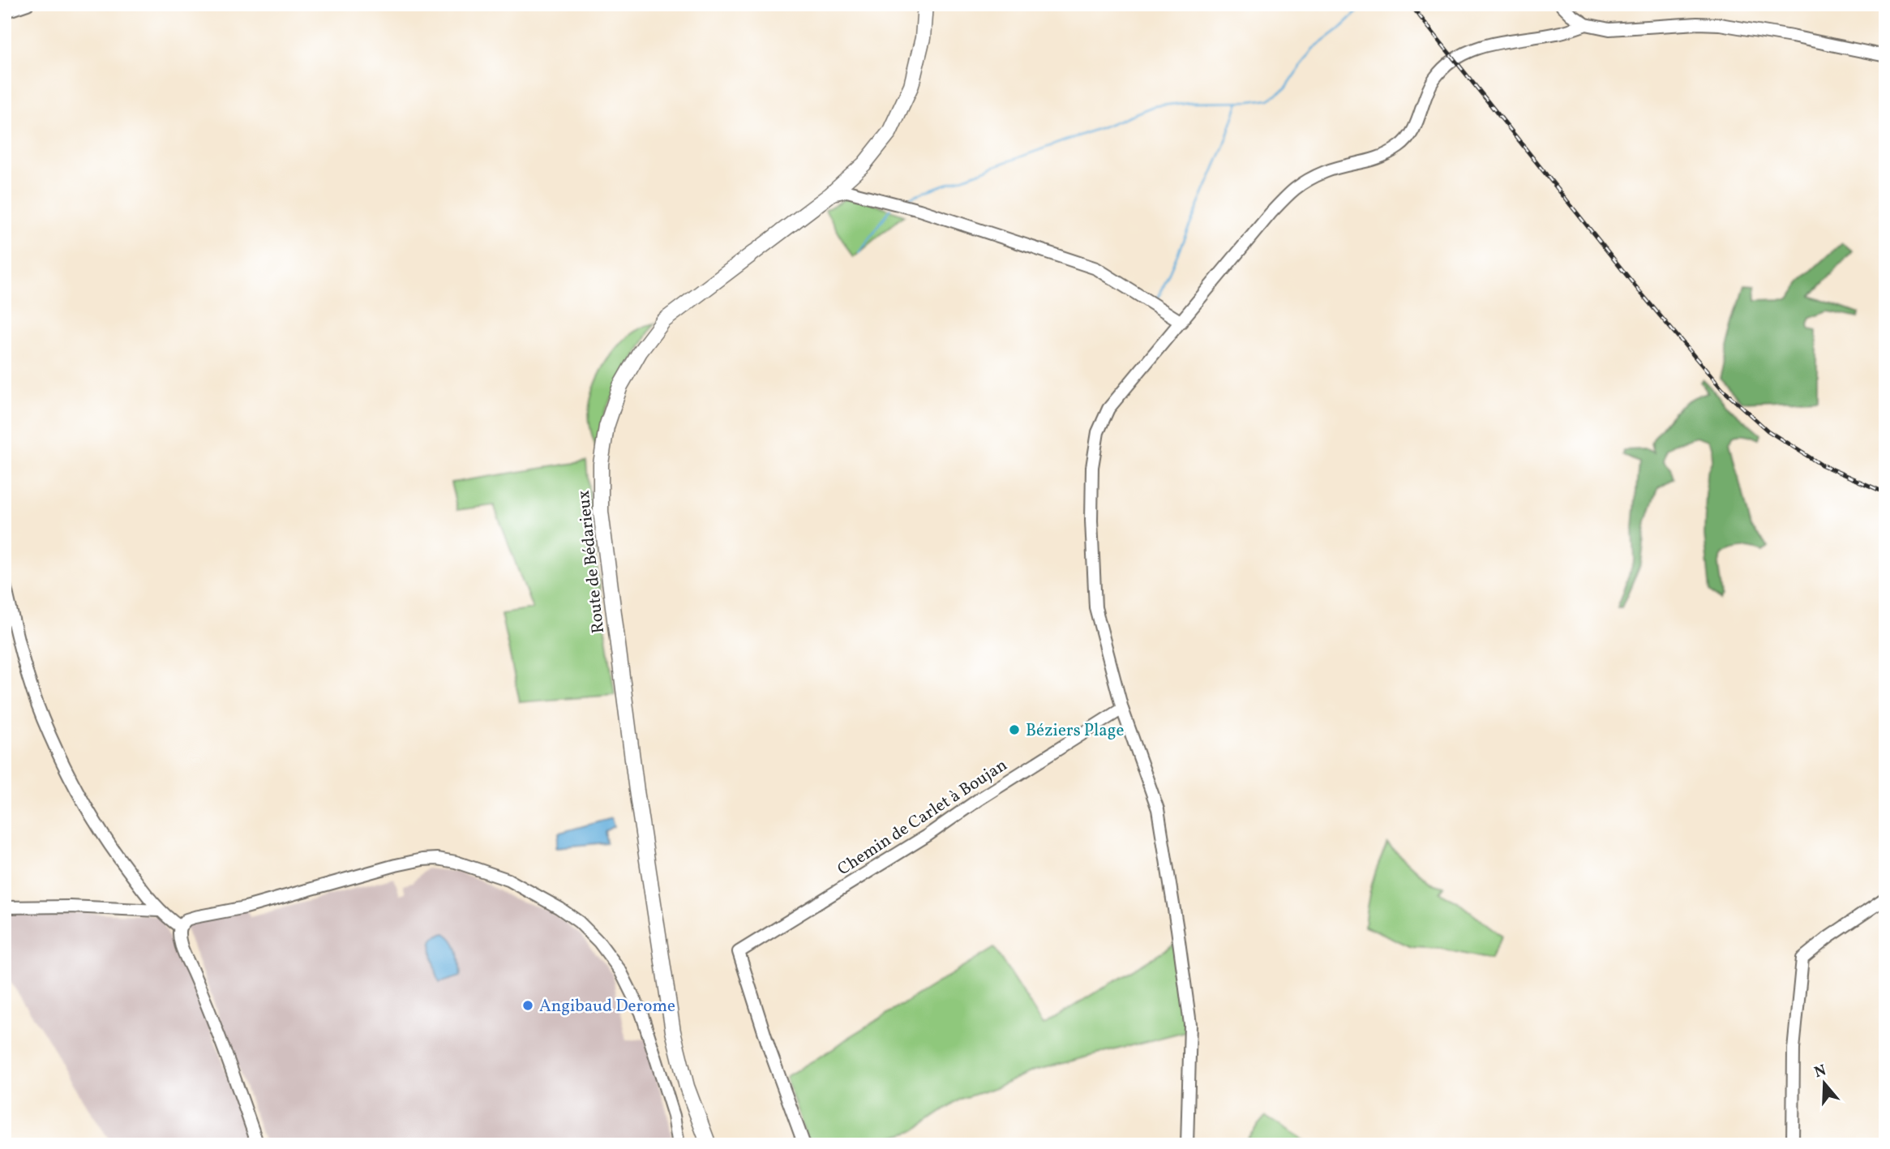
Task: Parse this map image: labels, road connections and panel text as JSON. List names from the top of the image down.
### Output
{
  "streets": {
    "main road": ["Route de Bédarieux"],
    "street": ["Chemin de Carlet à Boujan"]
  },
  "places": ["Béziers Plage", "Angibaud Derome"],
  "north": "top"
}
